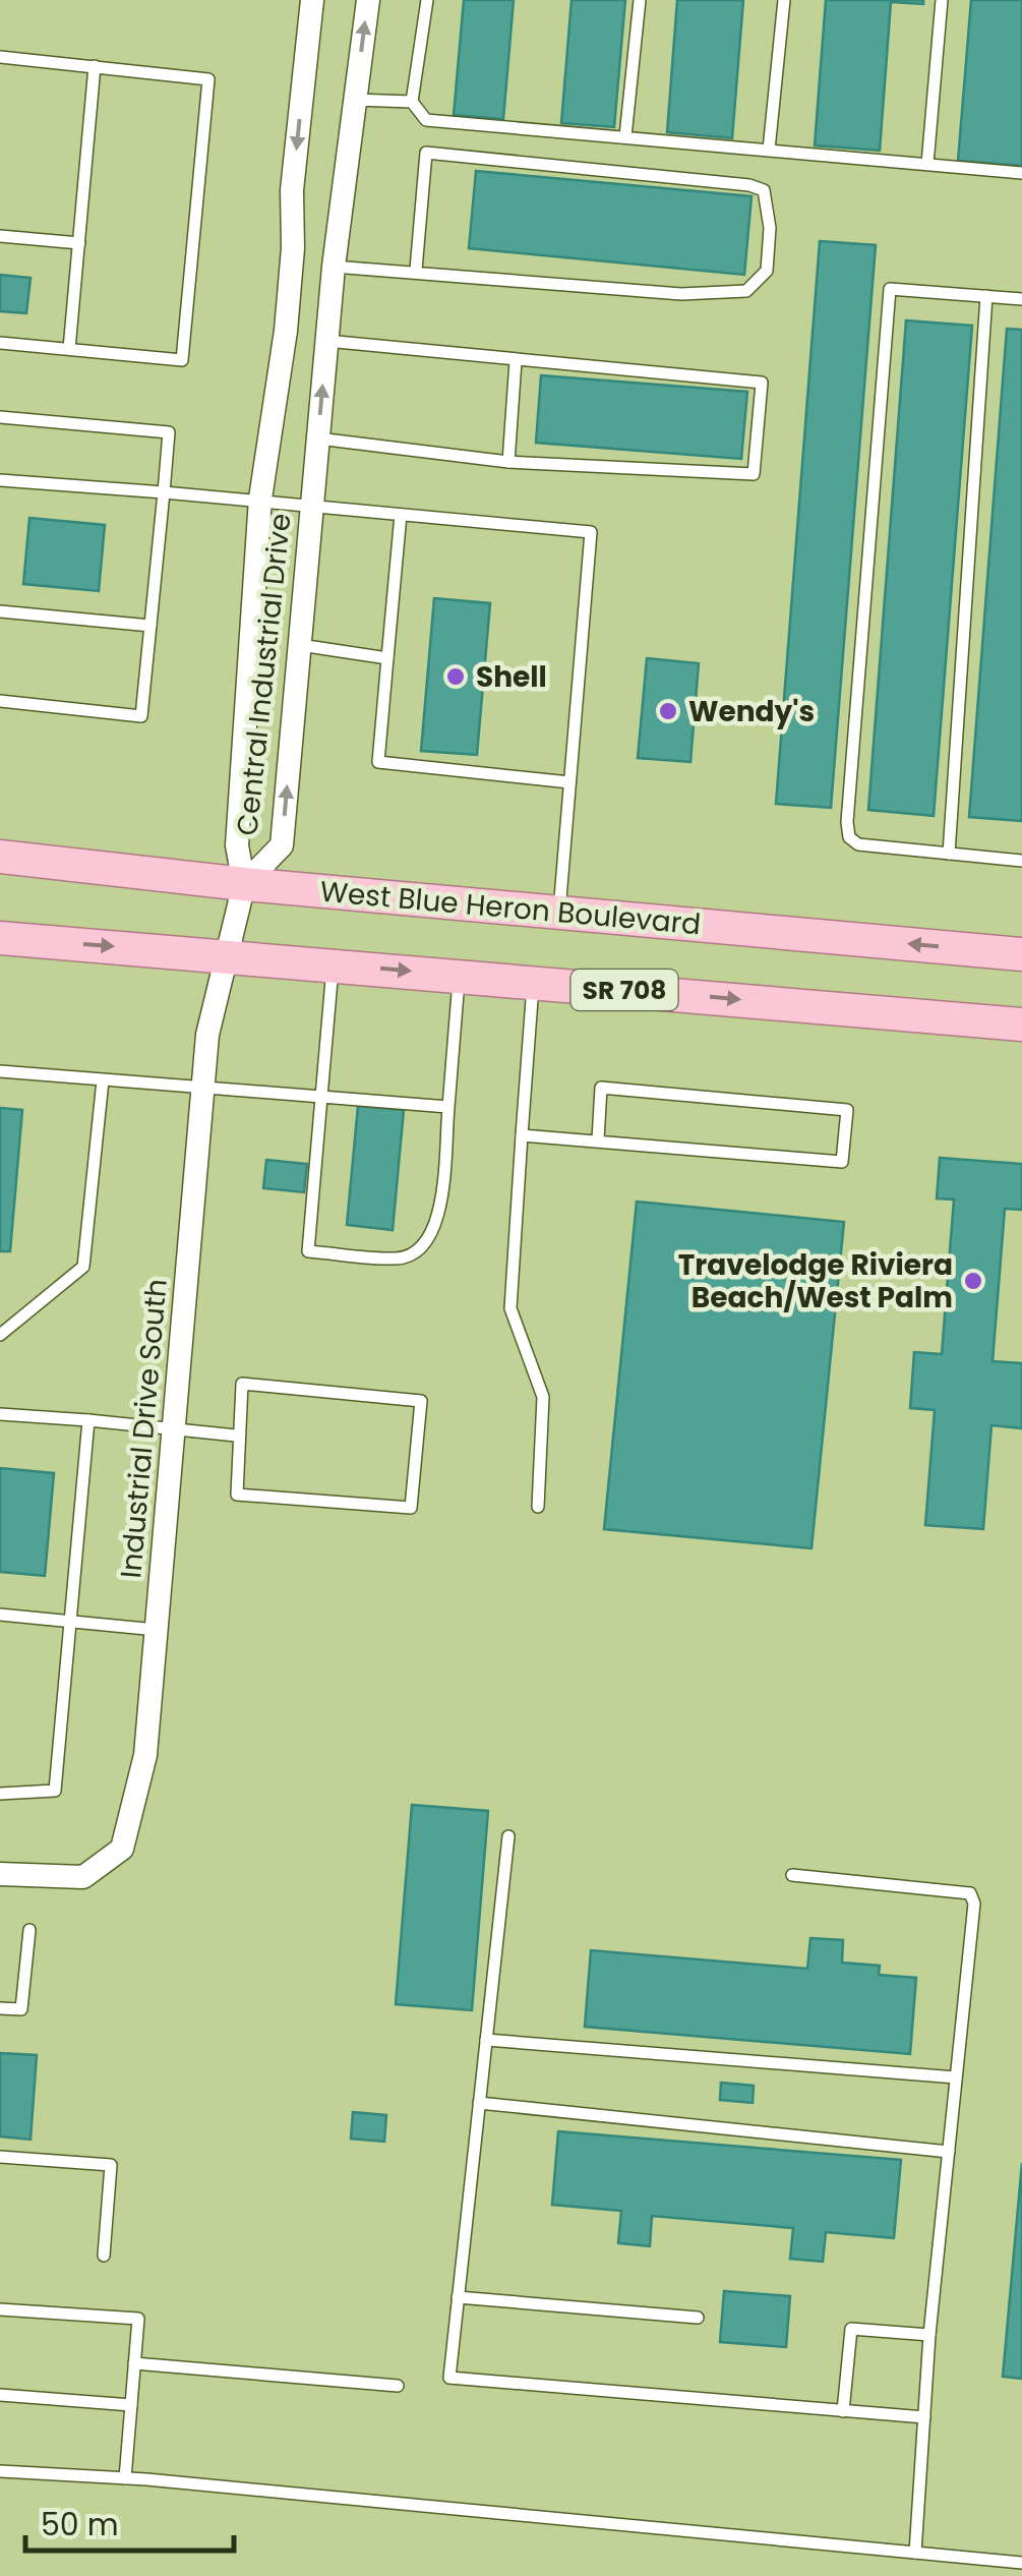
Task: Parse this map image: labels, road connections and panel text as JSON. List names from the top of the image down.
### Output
{
  "streets": {
    "main road": ["West Blue Heron Boulevard", "SR 708"],
    "street": ["Central Industrial Drive", "Industrial Drive South"]
  },
  "crossings": [
    ["Central Industrial Drive", "West Blue Heron Boulevard"],
    ["Central Industrial Drive", "Industrial Drive South"],
    ["West Blue Heron Boulevard", "Industrial Drive South"],
    ["SR 708", "Industrial Drive South"]
  ],
  "places": ["Shell", "Wendy's", "Travelodge Riviera Beach/West Palm"],
  "scale_bar": "50 m"
}
